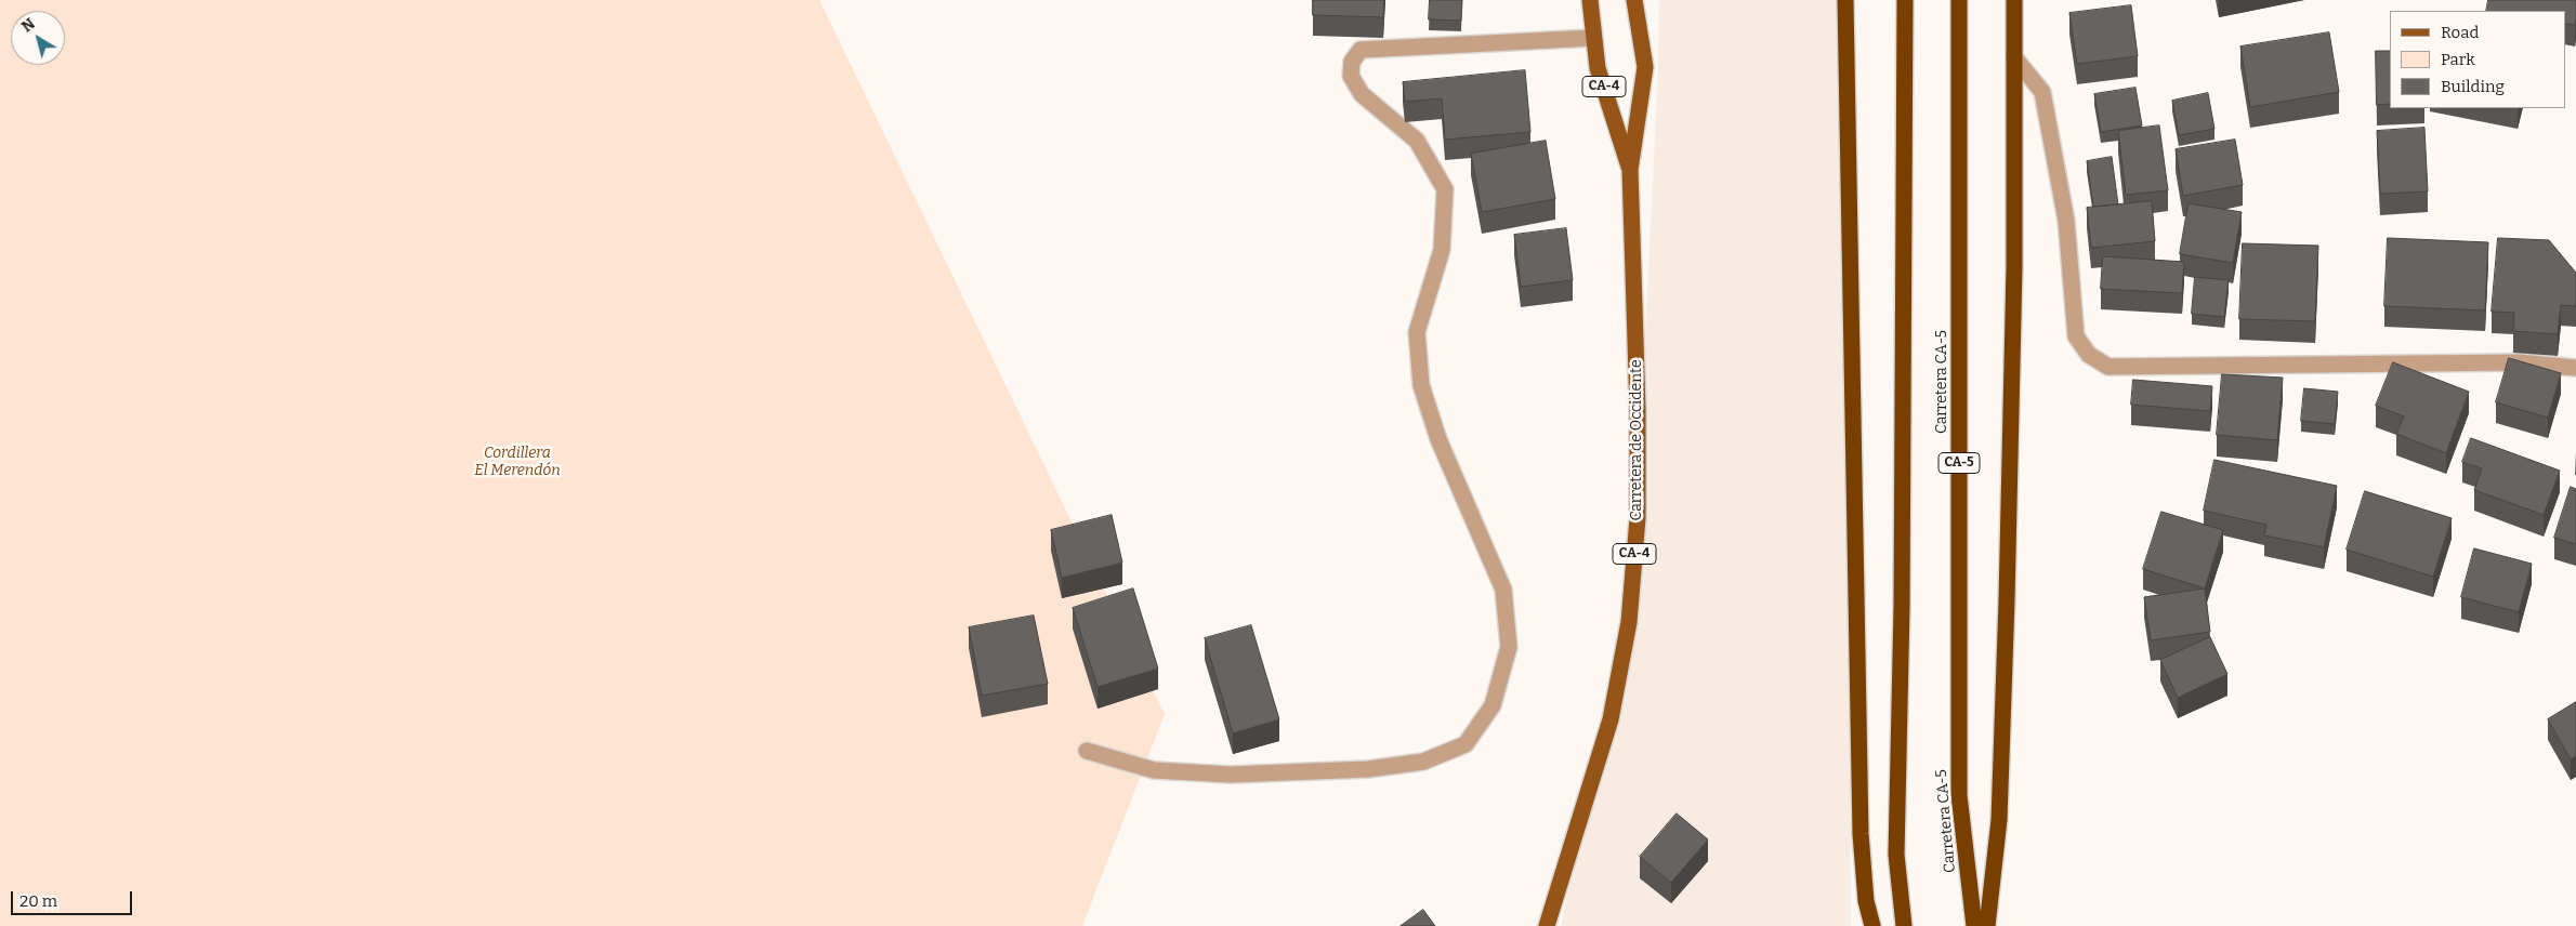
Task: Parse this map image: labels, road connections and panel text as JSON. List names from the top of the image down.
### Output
{
  "streets": {
    "highway": ["Carretera CA-5", "CA-5"],
    "main road": ["CA-4", "Carretera de Occidente"]
  },
  "parks": ["Cordillera El Merendón"],
  "legend": ["Road", "Park", "Building"],
  "scale_bar": "20 m",
  "north": "top left"
}
